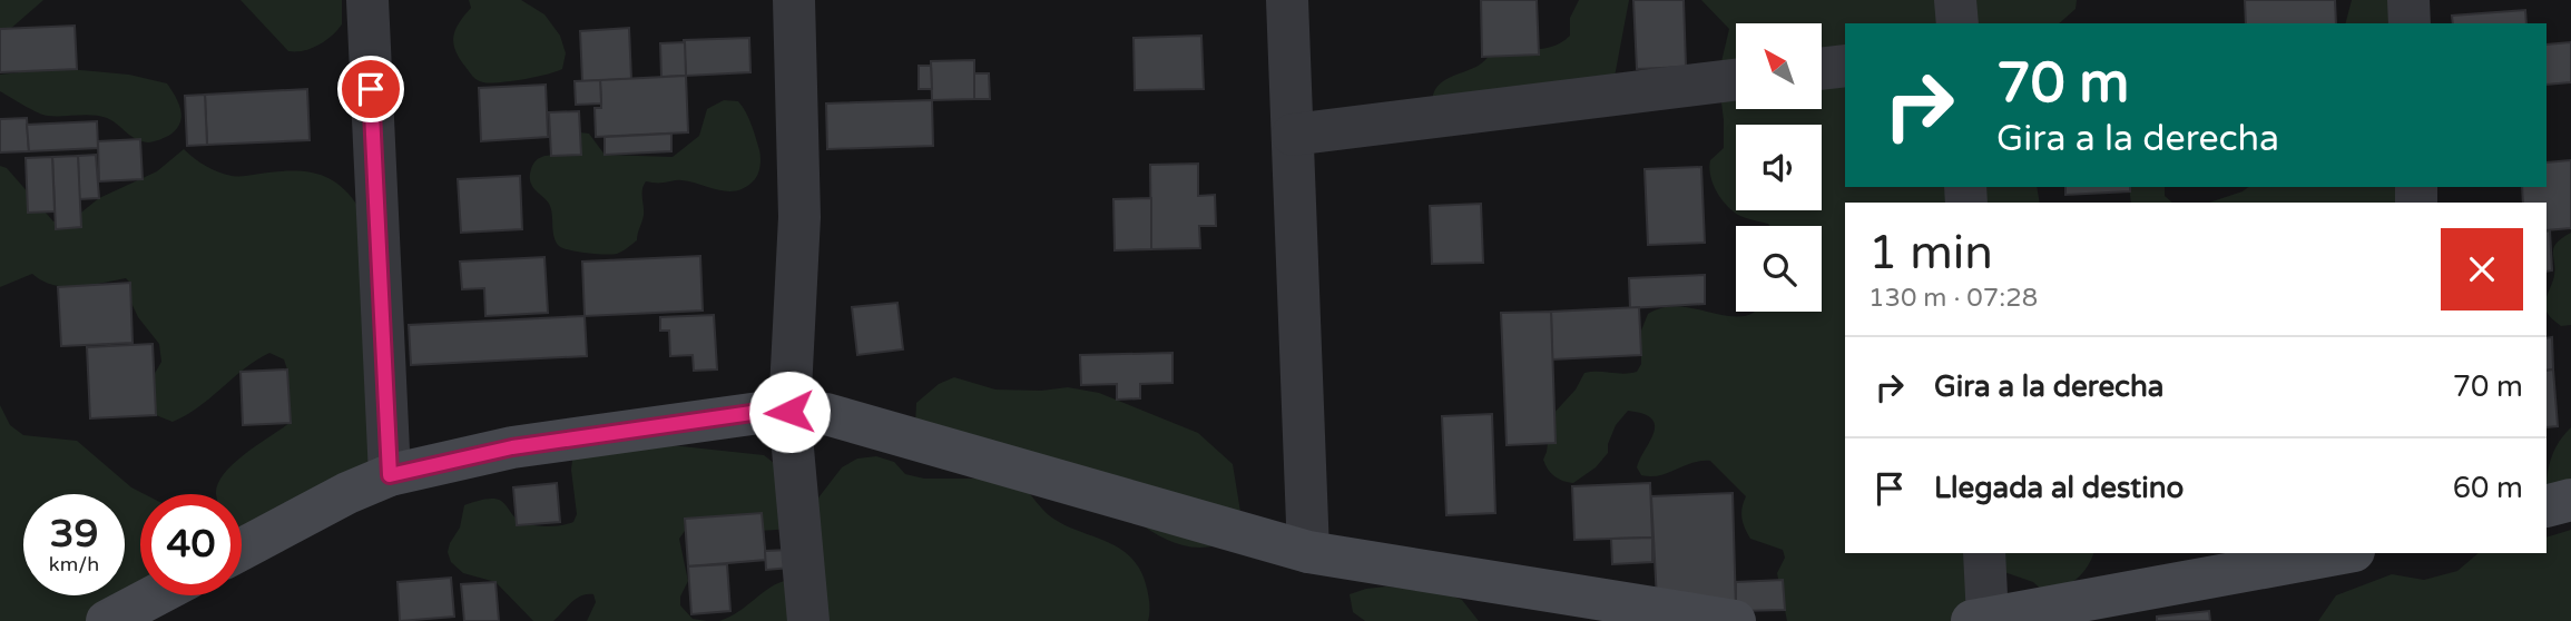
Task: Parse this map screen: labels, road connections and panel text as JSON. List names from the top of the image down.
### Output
{
  "north": "top left",
  "page": {
    "turn": ["70 m", "Gira a la derecha"],
    "heading": ["1 min", "130 m · 07:28"],
    "list": [
      {
        "name": "Gira a la derecha",
        "value": "70 m"
      },
      {
        "name": "Llegada al destino",
        "value": "60 m"
      }
    ],
    "speed": "39 km/h",
    "limit": "40"
  }
}
